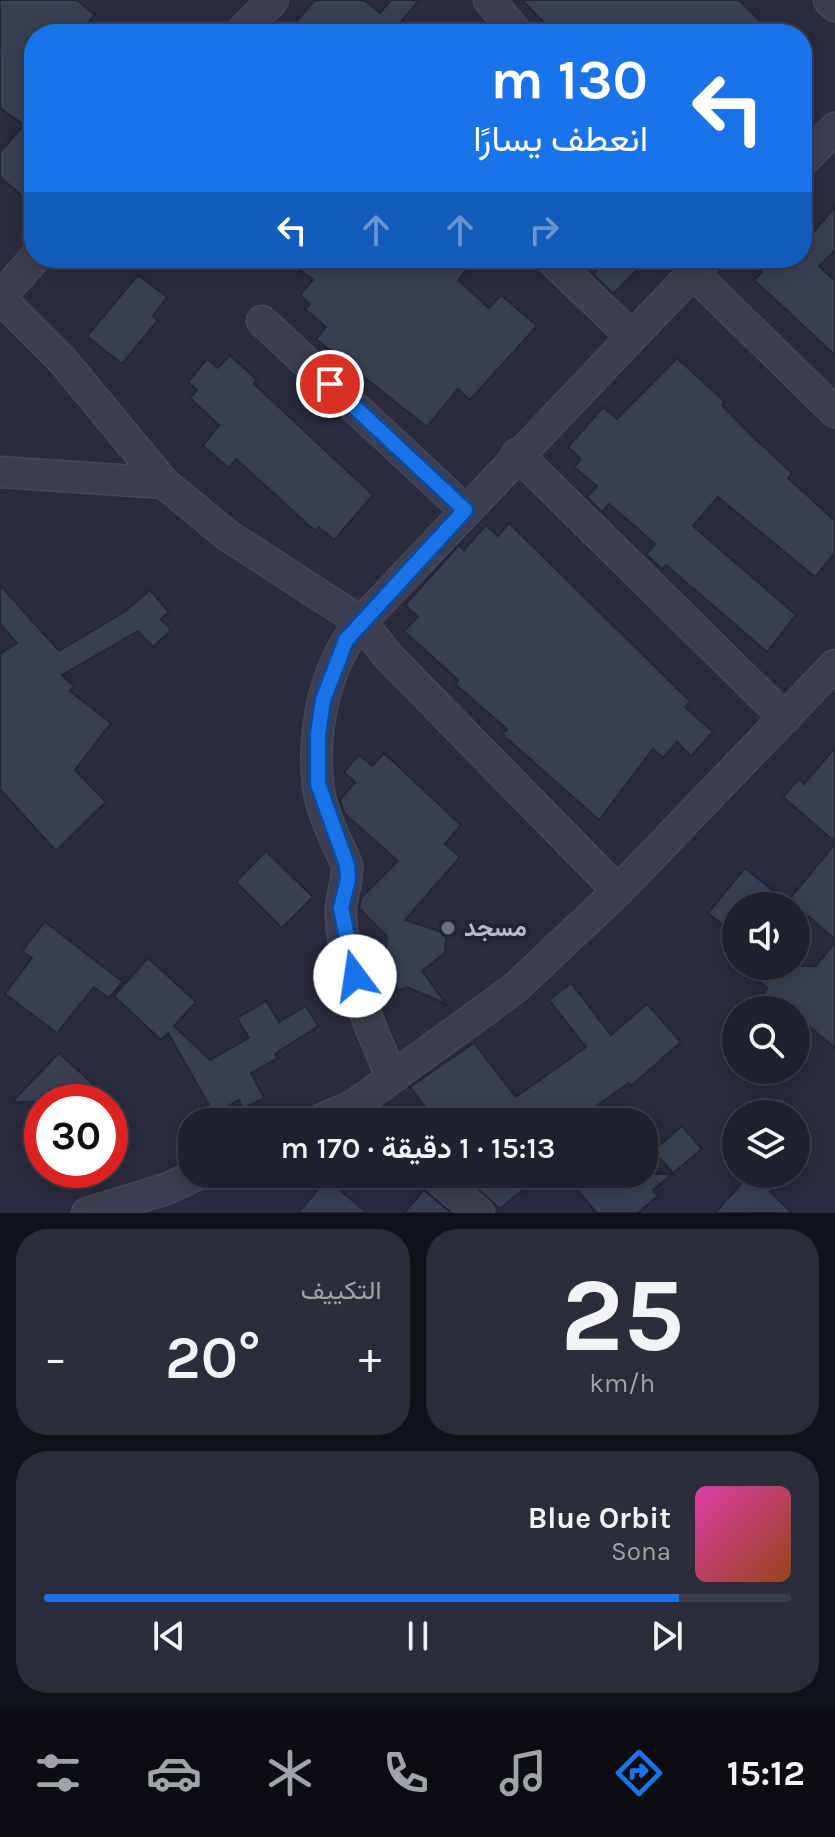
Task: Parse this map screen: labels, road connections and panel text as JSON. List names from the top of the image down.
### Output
{
  "places": ["مسجد"],
  "page": {
    "turn": ["130 m", "انعطف يسارًا"],
    "limit": "30",
    "trip": "15:13 · 1 دقيقة · 170 m",
    "tile": [
      ["25", "km/h"],
      "التكييف"
    ],
    "heat": ["−", "20°", "+"],
    "song": ["Blue Orbit", "Sona"],
    "tabs": "15:12"
  }
}
